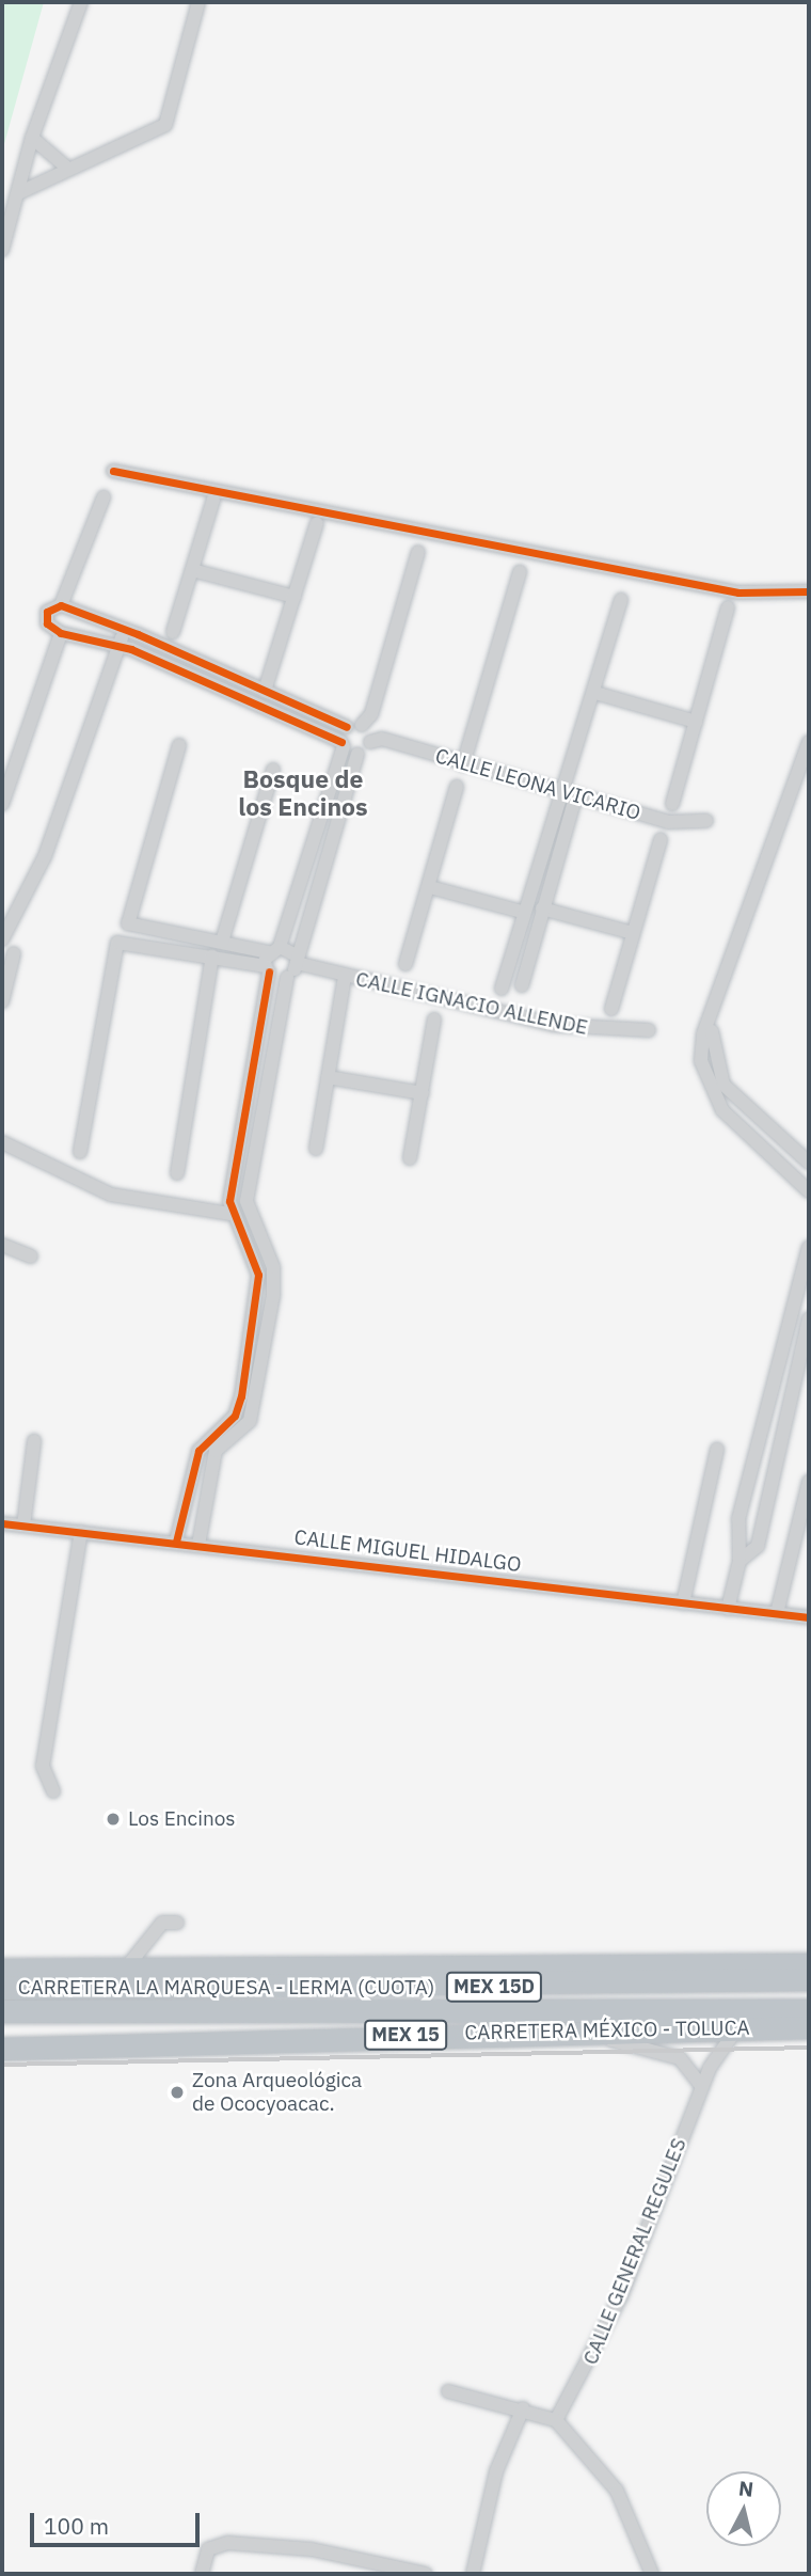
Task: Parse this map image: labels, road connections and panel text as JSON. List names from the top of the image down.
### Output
{
  "streets": {
    "highway": [
      "MEX 15D",
      "CARRETERA LA MARQUESA - LERMA (CUOTA)",
      "CARRETERA MÉXICO - TOLUCA",
      "MEX 15"
    ],
    "street": [
      "CALLE LEONA VICARIO",
      "CALLE IGNACIO ALLENDE",
      "CALLE MIGUEL HIDALGO",
      "CALLE GENERAL REGULES"
    ]
  },
  "crossings": [
    ["CARRETERA MÉXICO - TOLUCA", "CALLE GENERAL REGULES"]
  ],
  "districts": ["Bosque de los Encinos"],
  "places": ["Los Encinos", "Zona Arqueológica de Ococyoacac."],
  "scale_bar": "100 m",
  "north": "top"
}
